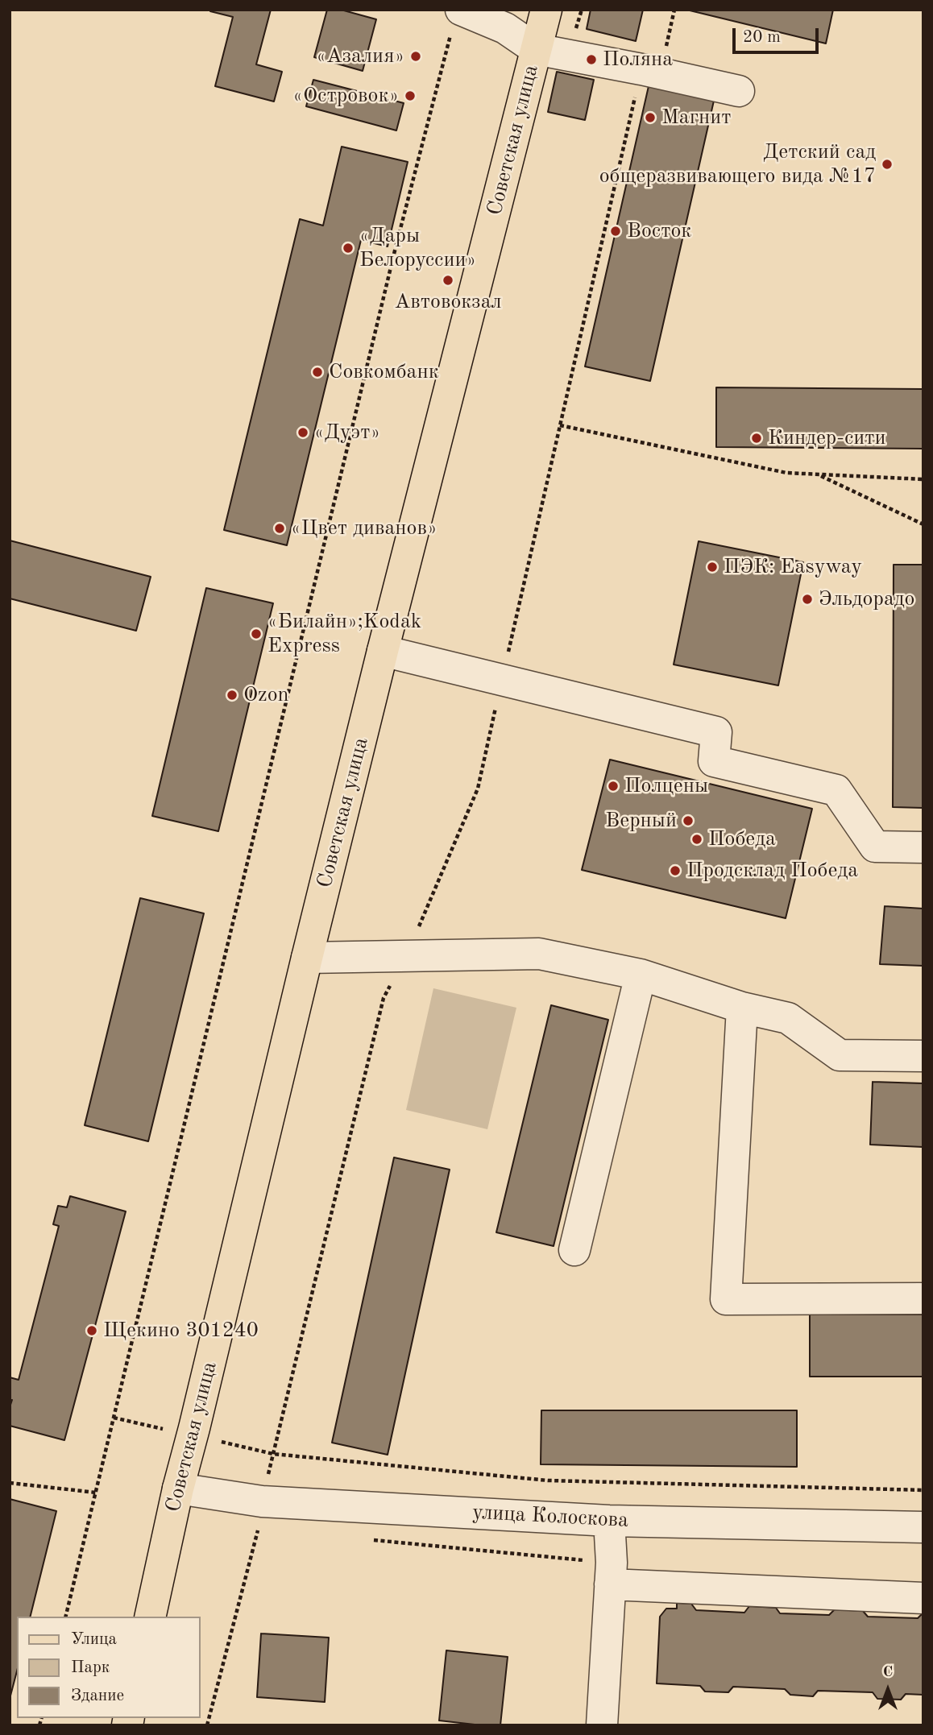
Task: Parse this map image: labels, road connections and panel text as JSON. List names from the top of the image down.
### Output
{
  "streets": {
    "main road": ["Советская улица"],
    "street": ["улица Колоскова"]
  },
  "crossings": [
    ["Советская улица", "улица Колоскова"]
  ],
  "places": [
    "«Азалия»",
    "Поляна",
    "«Островок»",
    "Магнит",
    "Детский сад общеразвивающего вида №17",
    "Восток",
    "«Дары Белоруссии»",
    "Автовокзал",
    "Совкомбанк",
    "«Дуэт»",
    "Киндер-сити",
    "«Цвет диванов»",
    "ПЭК: Easyway",
    "Эльдорадо",
    "«Билайн»;Kodak Express",
    "Ozon",
    "Полцены",
    "Верный",
    "Победа",
    "Продсклад Победа",
    "Щекино 301240"
  ],
  "legend": ["Улица", "Парк", "Здание"],
  "scale_bar": "20 m",
  "north": "top"
}
